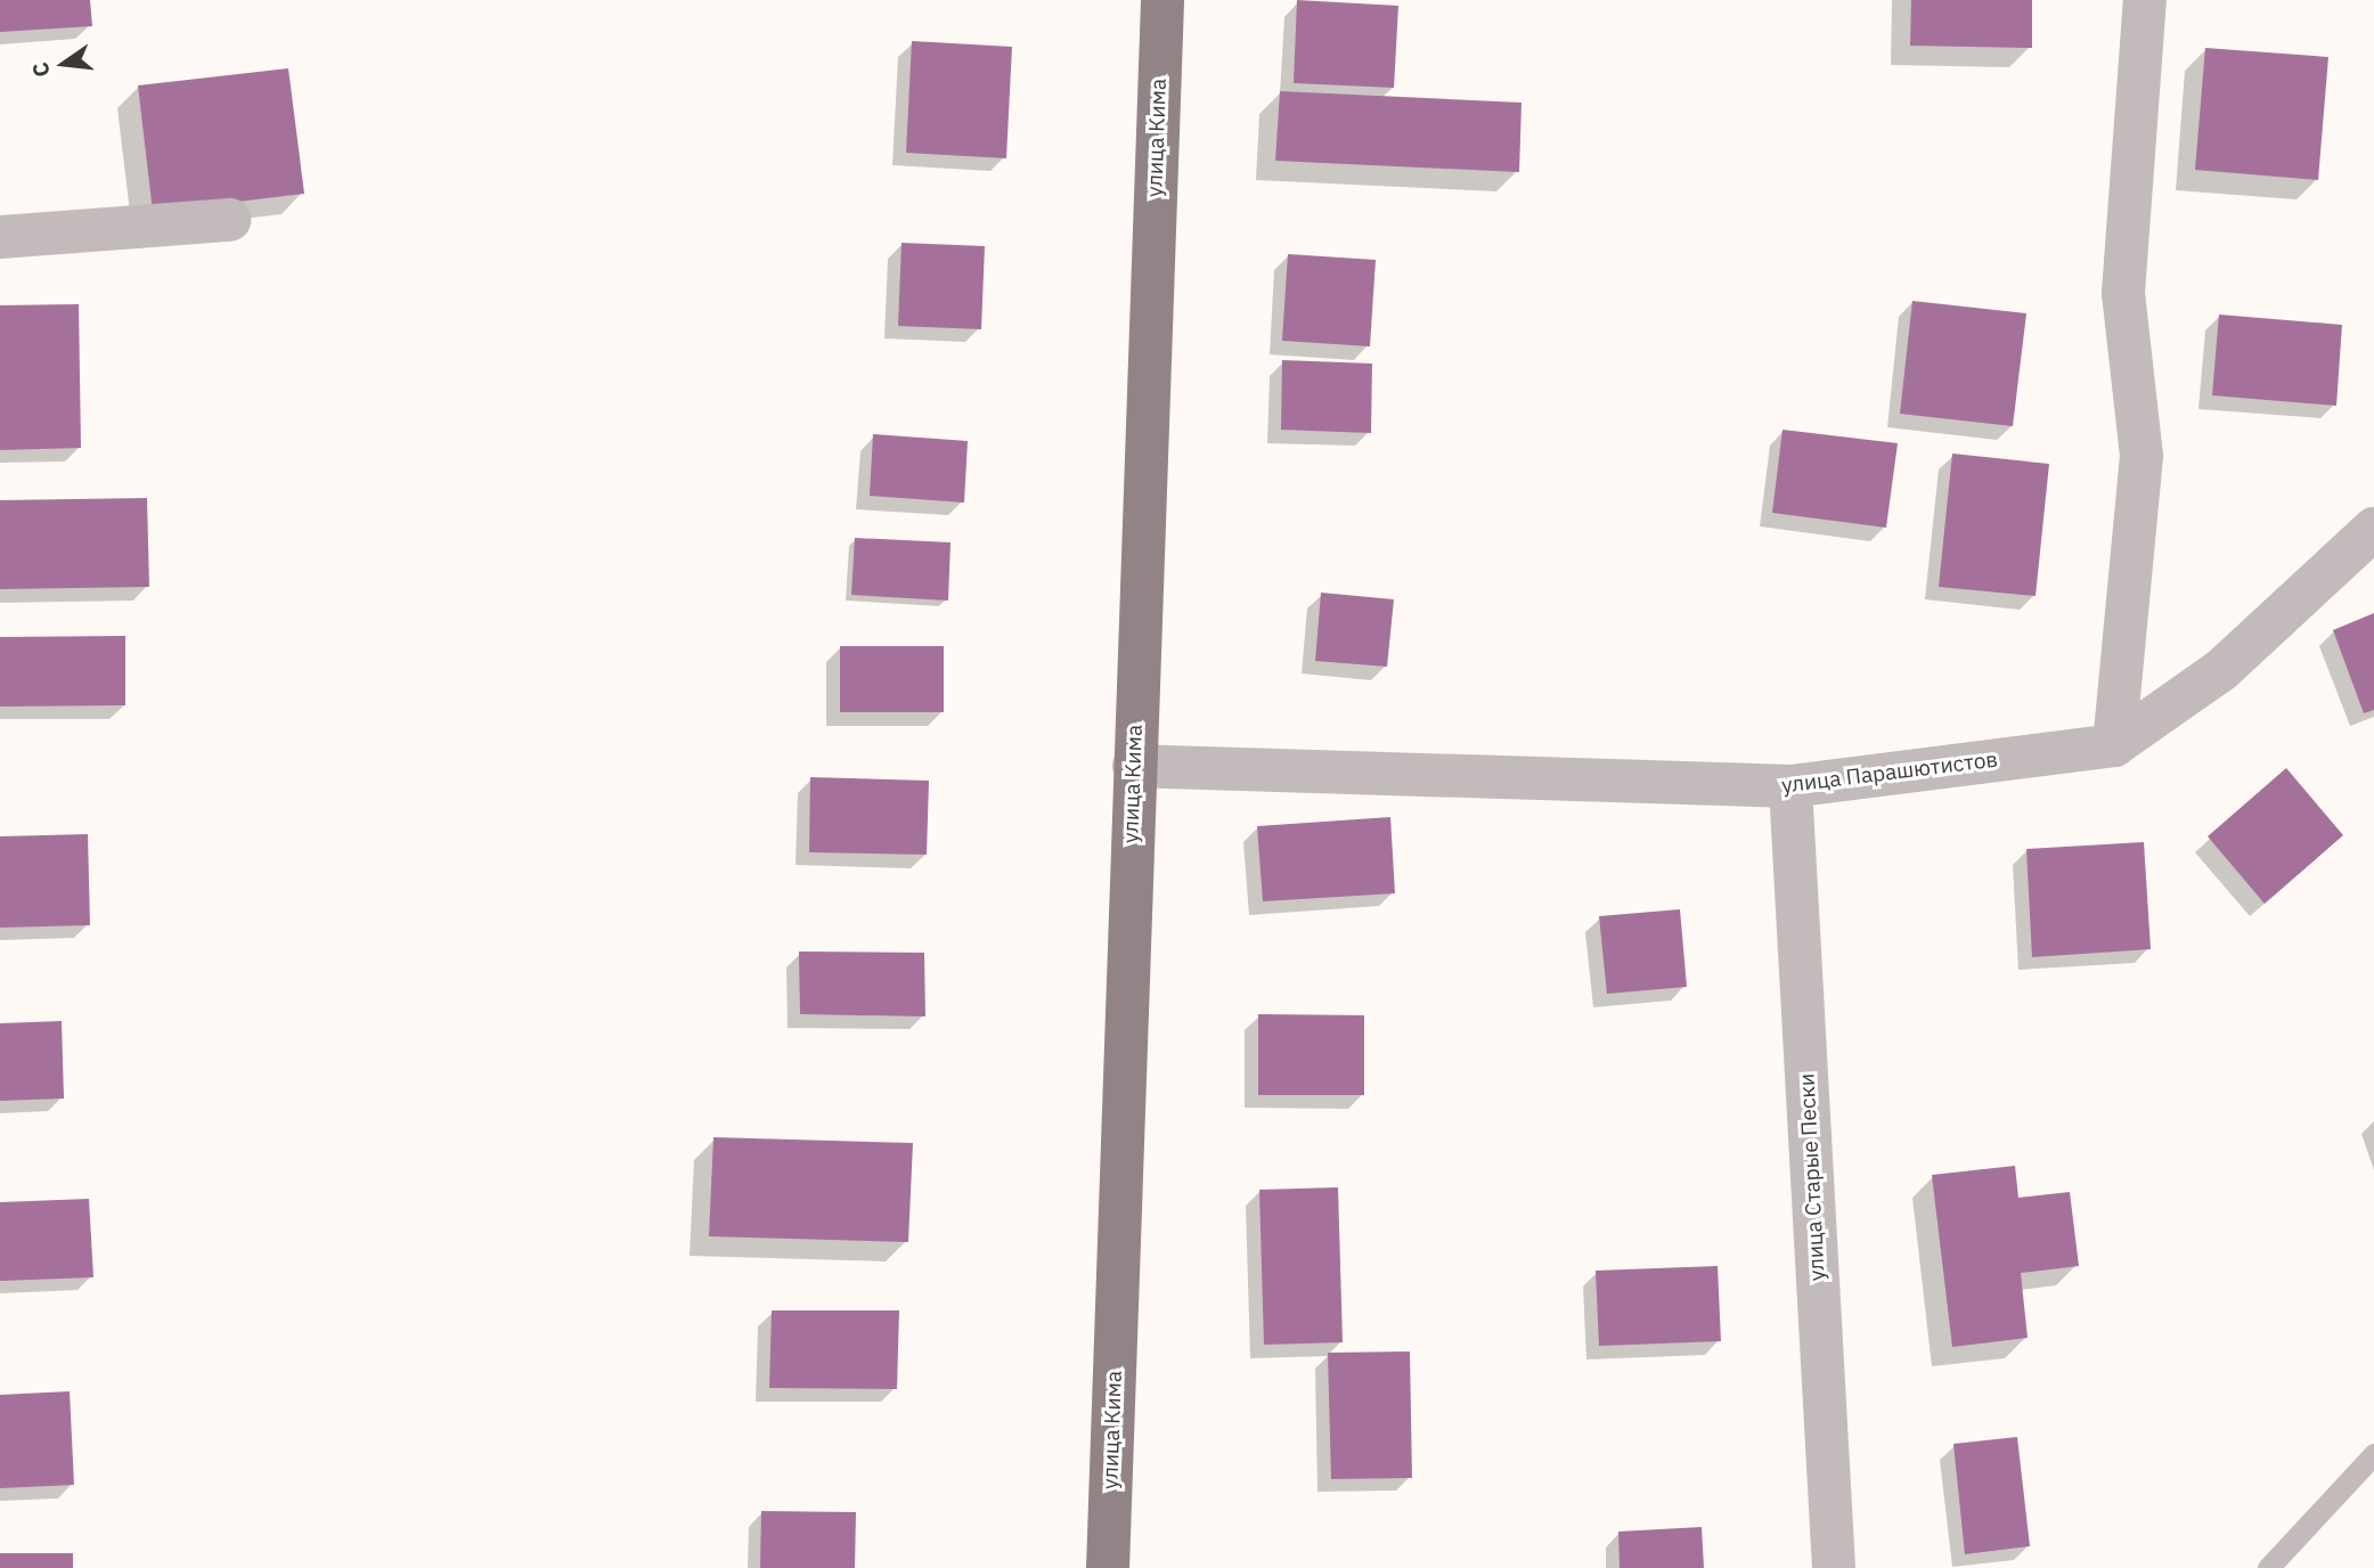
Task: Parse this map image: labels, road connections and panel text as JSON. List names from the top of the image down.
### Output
{
  "streets": {
    "main road": ["улица Кима"],
    "street": ["улица Парашютистов", "улица Старые Пески"]
  },
  "crossings": [
    ["улица Кима", "улица Парашютистов"],
    ["улица Парашютистов", "улица Старые Пески"]
  ],
  "north": "left"
}
